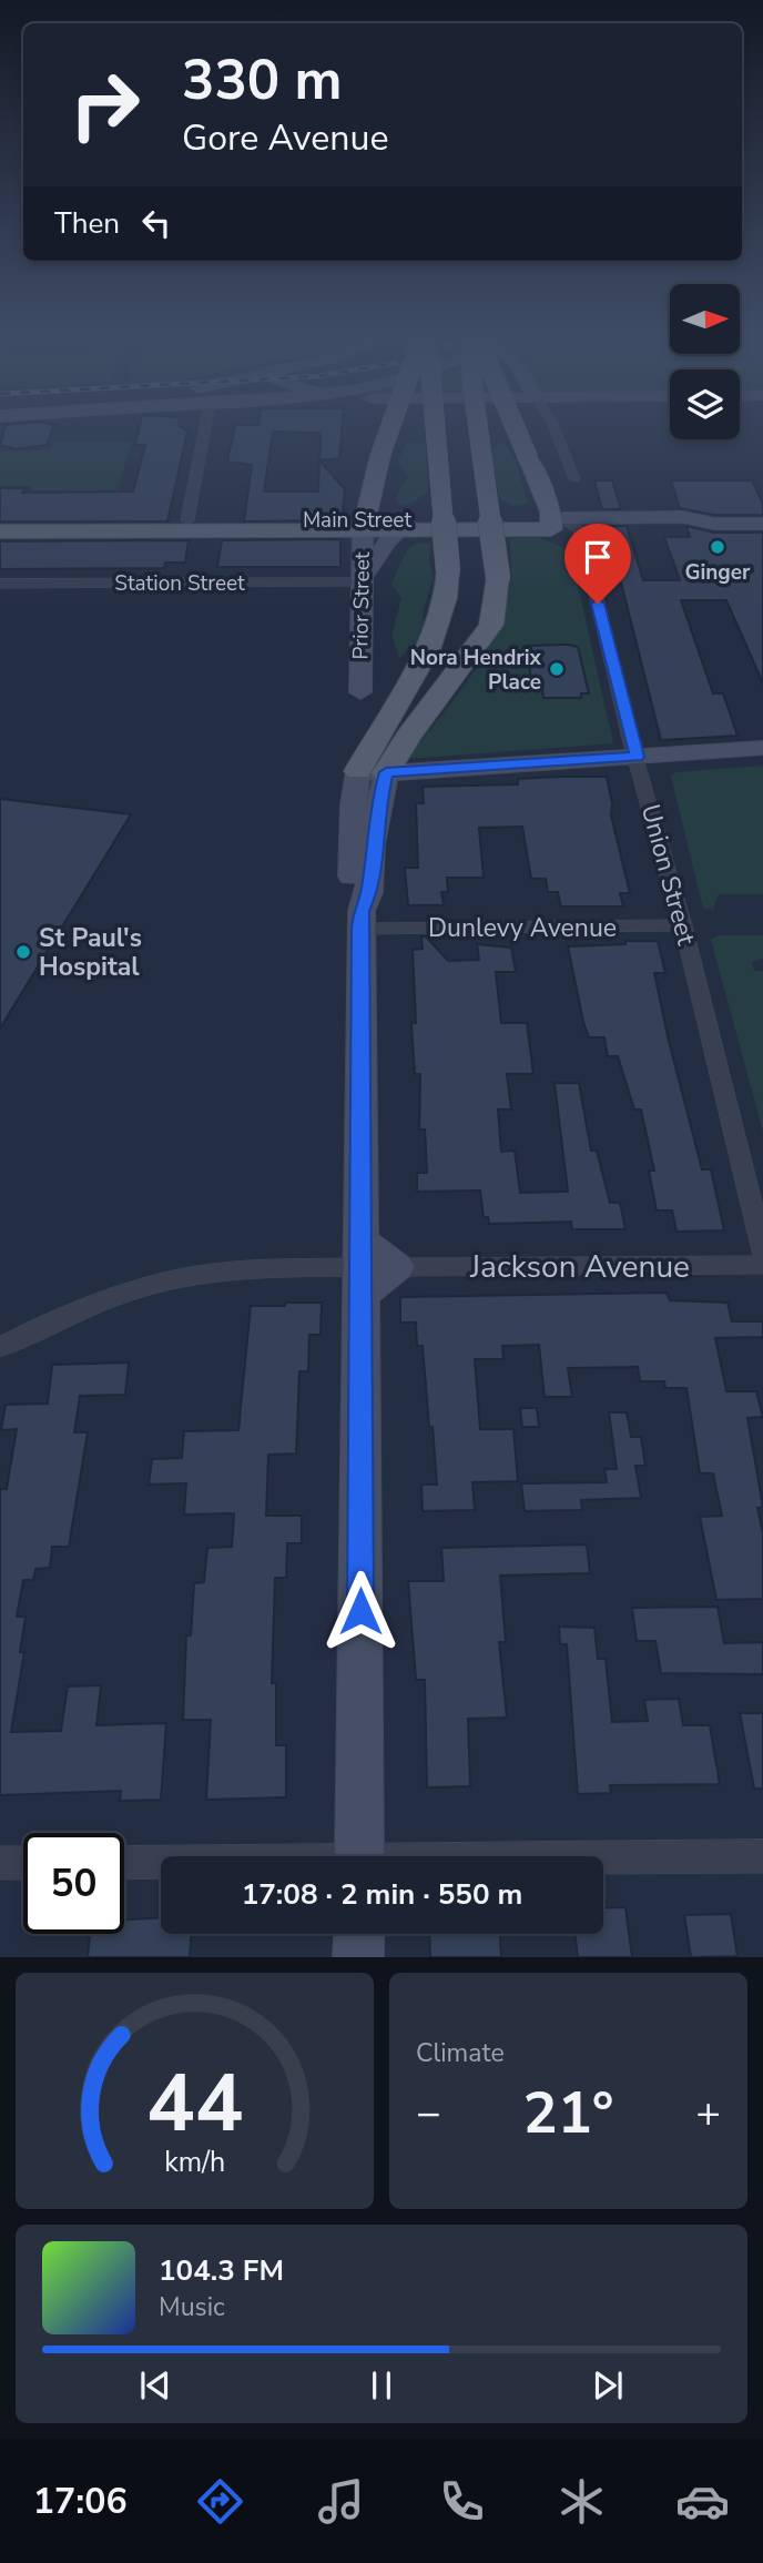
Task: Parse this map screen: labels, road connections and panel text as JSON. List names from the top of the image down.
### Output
{
  "streets": {
    "main road": ["Main Street", "Prior Street"],
    "street": [
      "Station Street",
      "Union Street",
      "Dunlevy Avenue",
      "Jackson Avenue"
    ]
  },
  "crossings": [
    ["Main Street", "Prior Street"],
    ["Main Street", "Union Street"],
    ["Station Street", "Prior Street"],
    ["Union Street", "Dunlevy Avenue"]
  ],
  "places": ["Ginger", "Nora Hendrix Place", "St Paul's Hospital"],
  "north": "right",
  "page": {
    "turn": ["330 m", "Gore Avenue"],
    "then": "Then",
    "limit": "50",
    "trip": "17:08 · 2 min · 550 m",
    "tile": "Climate",
    "heat": ["−", "21°", "+"],
    "song": ["104.3 FM", "Music"],
    "tabs": "17:06",
    "gauge": ["44", "km/h"]
  }
}
